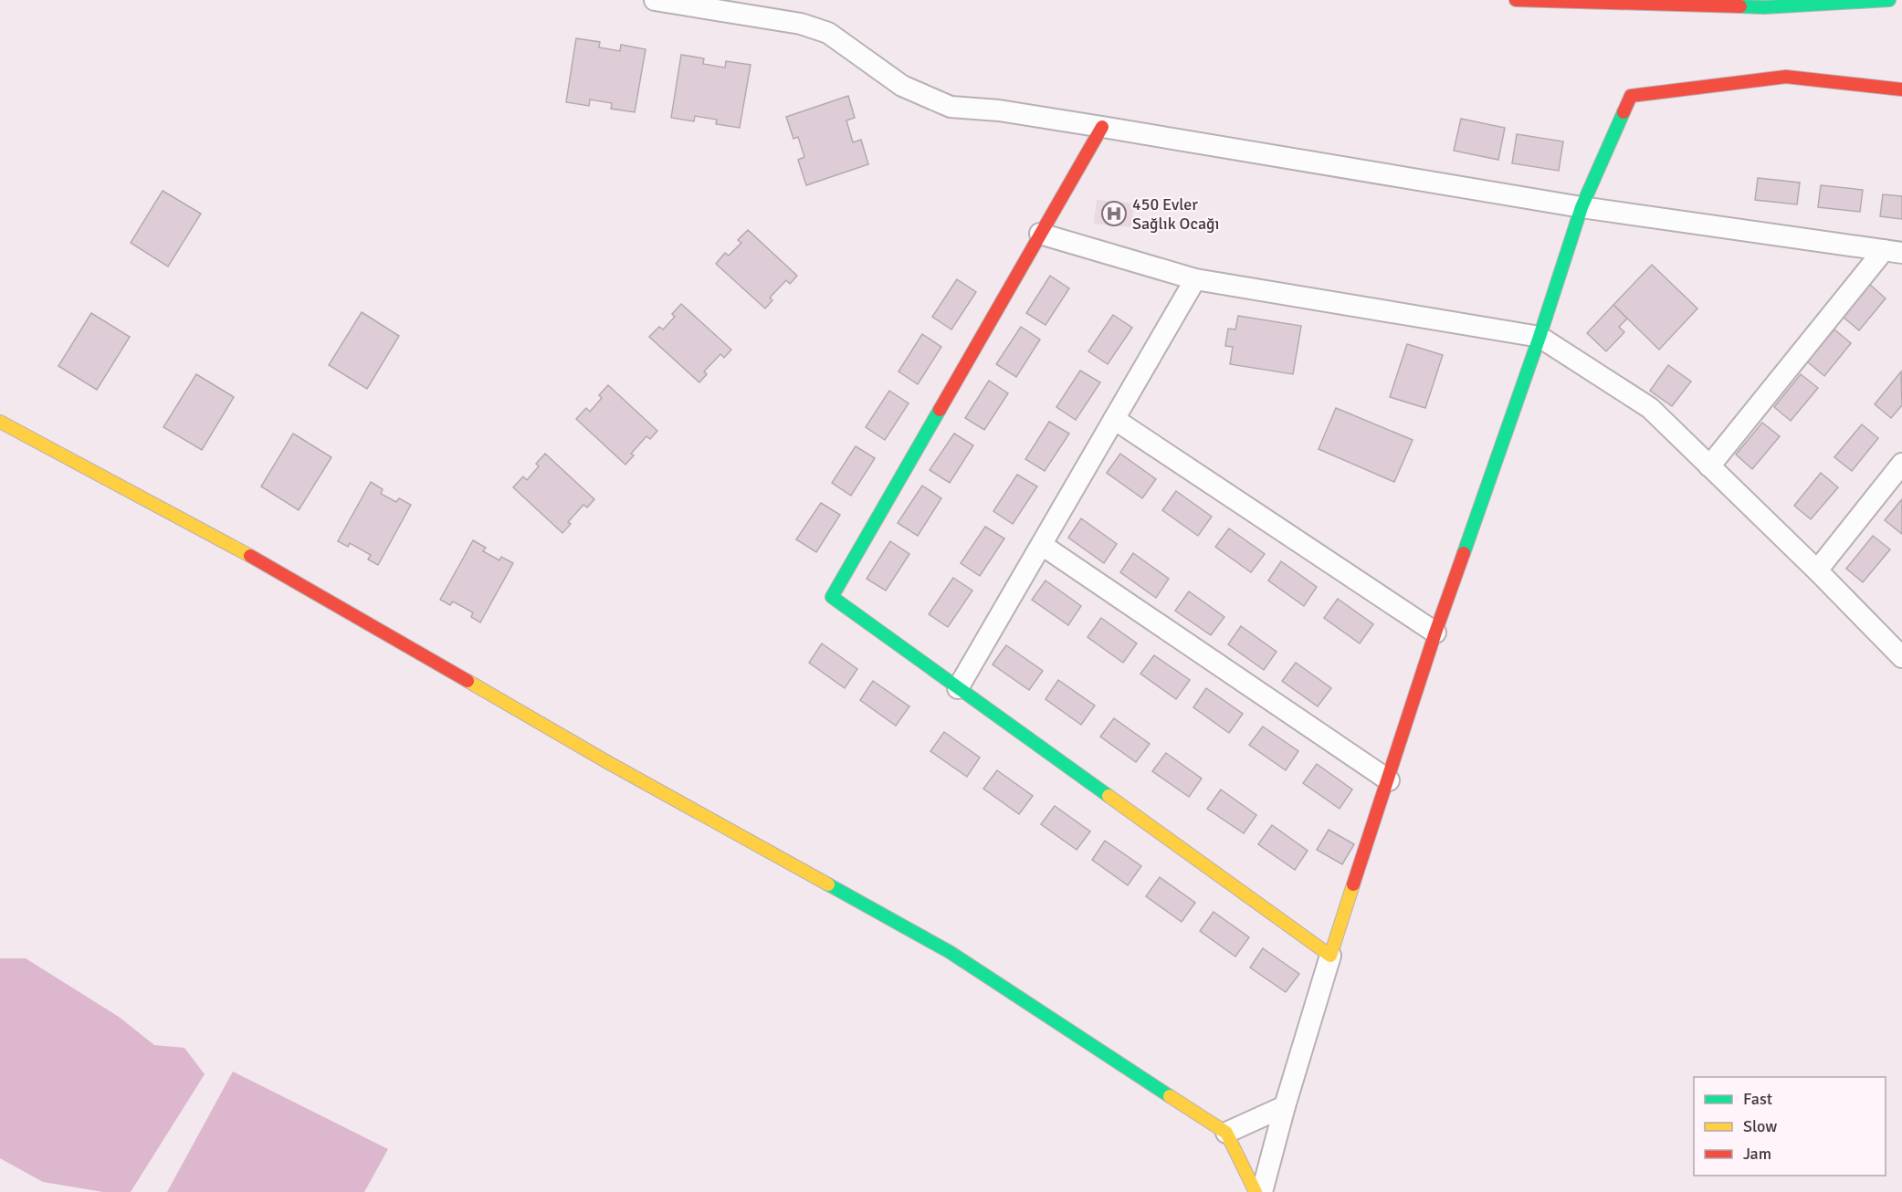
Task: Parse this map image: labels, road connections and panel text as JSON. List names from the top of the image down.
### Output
{
  "places": {
    "hospital": ["450 Evler Sağlık Ocağı"]
  },
  "legend": ["Fast", "Slow", "Jam"]
}
